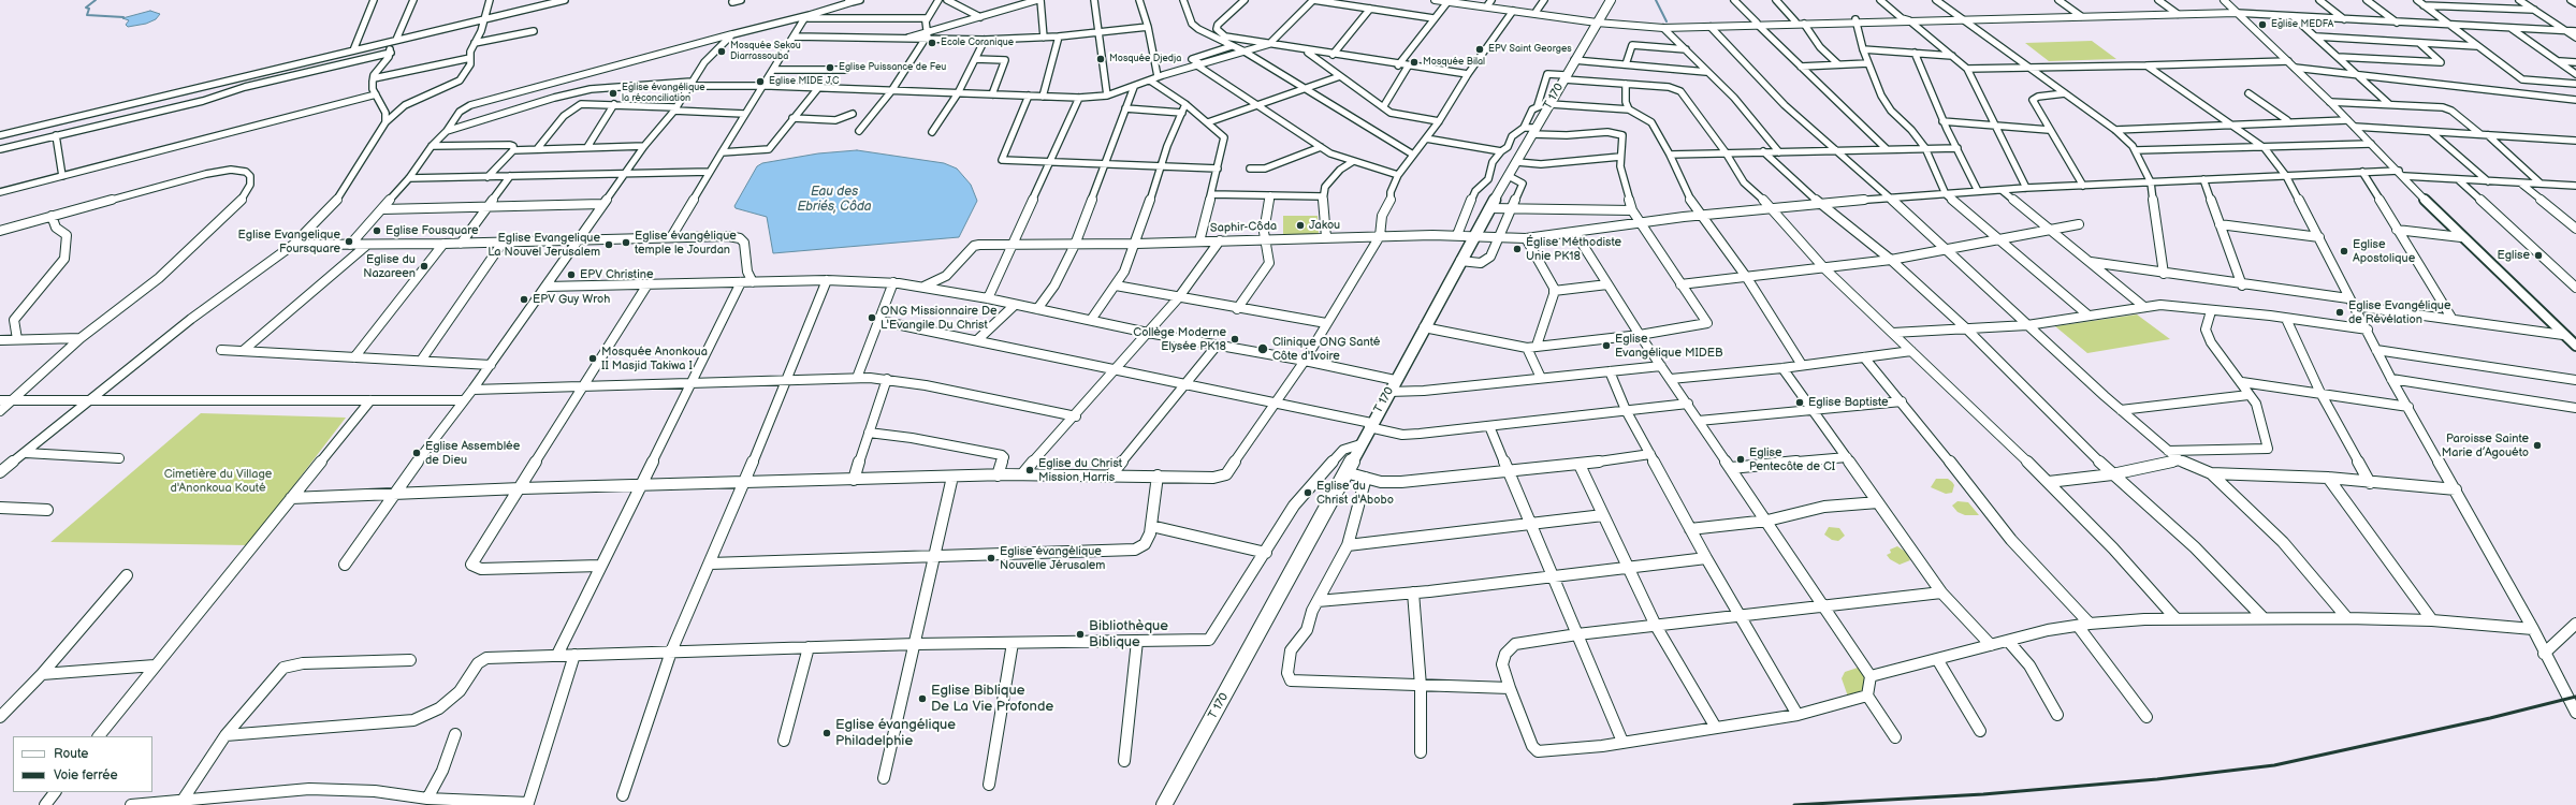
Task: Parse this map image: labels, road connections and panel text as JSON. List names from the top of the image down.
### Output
{
  "streets": {
    "main road": ["T 170"],
    "street": ["Saphir-Côda"]
  },
  "crossings": [
    ["T 170", "Saphir-Côda"]
  ],
  "water": ["Eau des Ebriés, Côda"],
  "parks": ["Cimetière du Village d'Anonkoua Kouté"],
  "places": [
    "Eglise MEDFA",
    "Ecole Coranique",
    "EPV Saint Georges",
    "Mosquée Sekou Diarrassouba",
    "Mosquée Djedja",
    "Mosquée Bilal",
    "Eglise Puissance de Feu",
    "Eglise MIDE J.C",
    "Eglise évangélique la réconciliation",
    "Jakou",
    "Eglise Fousquare",
    "Eglise Evangelique Foursquare",
    "Eglise évangélique temple le Jourdan",
    "Eglise Evangelique La Nouvel Jerusalem",
    "Église Méthodiste Unie PK18",
    "Eglise Apostolique",
    "Eglise",
    "Eglise du Nazareen",
    "EPV Christine",
    "EPV Guy Wroh",
    "Eglise Evangélique de Révélation",
    "ONG Missionnaire De L'Evangile Du Christ",
    "Collège Moderne Elysée PK18",
    "Eglise Evangélique MIDEB",
    "Clinique ONG Santé Côte d'Ivoire",
    "Mosquée Anonkoua II Masjid Takiwa I",
    "Eglise Baptiste",
    "Paroisse Sainte Marie d’Agouéto",
    "Eglise Assemblée de Dieu",
    "Eglise Pentecôte de CI",
    "Eglise du Christ Mission Harris",
    "Eglise du Christ d'Abobo",
    "Eglise évangélique Nouvelle Jérusalem",
    "Bibliothèque Biblique",
    "Eglise Biblique De La Vie Profonde",
    "Eglise évangélique Philadelphie"
  ],
  "legend": ["Route", "Voie ferrée"]
}
